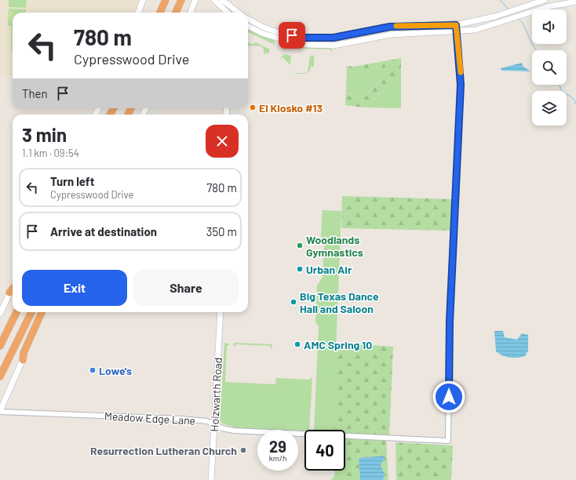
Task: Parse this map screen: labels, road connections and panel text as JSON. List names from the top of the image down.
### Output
{
  "streets": {
    "main road": ["Holzwarth Road"],
    "street": ["Meadow Edge Lane"]
  },
  "crossings": [
    ["Holzwarth Road", "Meadow Edge Lane"]
  ],
  "places": [
    "El Kiosko #13",
    "Woodlands Gymnastics",
    "Urban Air",
    "Big Texas Dance Hall and Saloon",
    "AMC Spring 10",
    "Lowe's",
    "Resurrection Lutheran Church"
  ],
  "page": {
    "turn": ["780 m", "Cypresswood Drive"],
    "then": "Then",
    "heading": ["3 min", "1.1 km · 09:54"],
    "list": [
      {
        "name": "Turn left",
        "note": "Cypresswood Drive",
        "value": "780 m"
      },
      {
        "name": "Arrive at destination",
        "value": "350 m"
      }
    ],
    "buttons": ["Exit", "Share"],
    "speed": "29 km/h",
    "limit": "40"
  }
}
